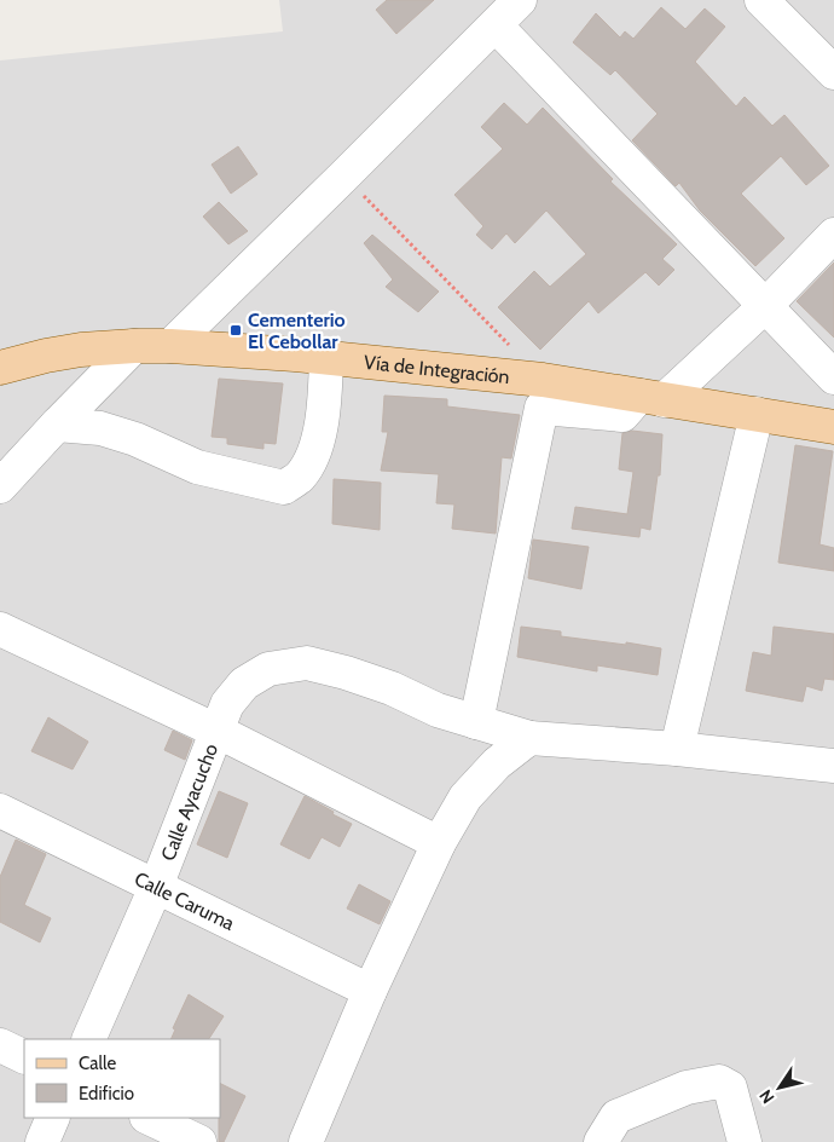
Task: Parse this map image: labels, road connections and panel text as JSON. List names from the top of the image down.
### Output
{
  "streets": {
    "main road": ["Vía de Integración"],
    "street": ["Calle Ayacucho", "Calle Caruma"]
  },
  "crossings": [
    ["Calle Ayacucho", "Calle Caruma"]
  ],
  "places": {
    "transit": ["Cementerio El Cebollar"]
  },
  "legend": ["Calle", "Edificio"],
  "north": "bottom left"
}
